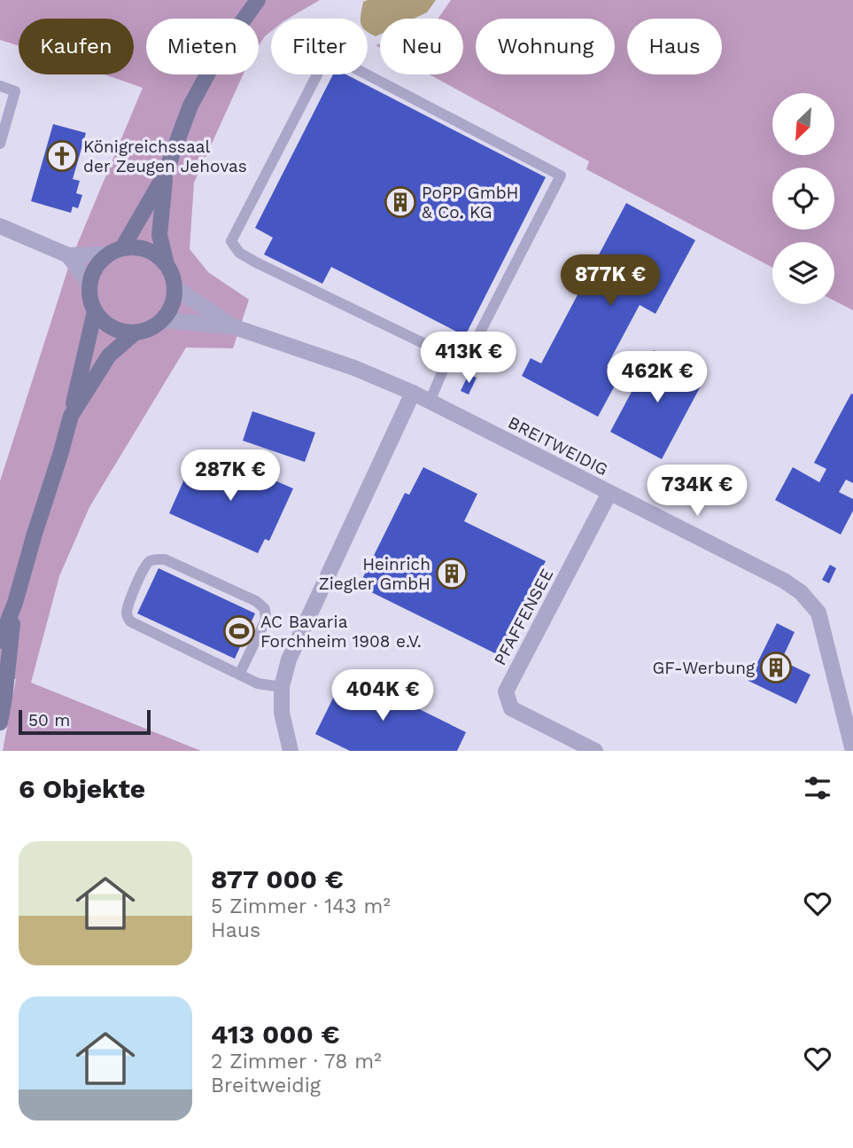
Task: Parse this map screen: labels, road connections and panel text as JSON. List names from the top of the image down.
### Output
{
  "streets": {
    "street": ["BREITWEIDIG", "PFAFFENSEE"]
  },
  "crossings": [
    ["BREITWEIDIG", "PFAFFENSEE"]
  ],
  "places": {
    "church": ["Königreichssaal der Zeugen Jehovas"],
    "building": ["PoPP GmbH & Co. KG", "Heinrich Ziegler GmbH", "GF-Werbung"],
    "sports": ["AC Bavaria Forchheim 1908 e.V."]
  },
  "scale_bar": "50 m",
  "north": "bottom left",
  "page": {
    "chip": [
      "Kaufen",
      "Mieten",
      "Filter",
      "Neu",
      "Wohnung",
      "Haus"
    ],
    "price": [
      "877K €",
      "413K €",
      "462K €",
      "287K €",
      "734K €",
      "404K €"
    ],
    "scale": "50 m",
    "heading": "6 Objekte",
    "list": [
      {
        "name": "877 000 €",
        "note": "5 Zimmer · 143 m² · Haus"
      },
      {
        "name": "413 000 €",
        "note": "2 Zimmer · 78 m² · Breitweidig"
      }
    ]
  }
}
